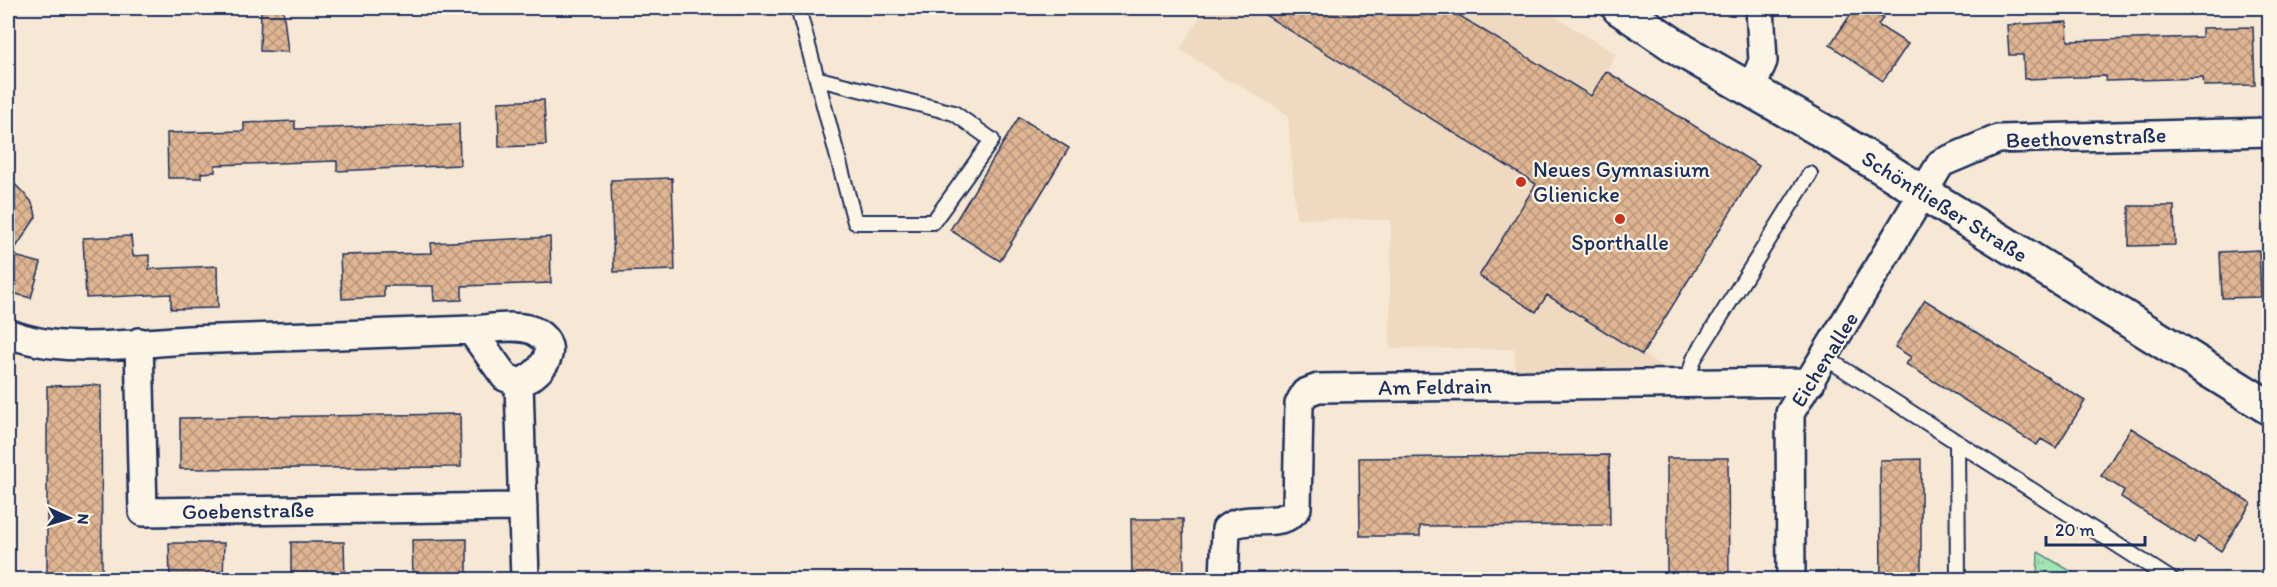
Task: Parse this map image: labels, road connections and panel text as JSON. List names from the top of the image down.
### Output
{
  "streets": {
    "main road": ["Schönfließer Straße"],
    "street": [
      "Beethovenstraße",
      "Eichenallee",
      "Am Feldrain",
      "Goebenstraße"
    ]
  },
  "crossings": [
    ["Beethovenstraße", "Schönfließer Straße"],
    ["Beethovenstraße", "Eichenallee"],
    ["Schönfließer Straße", "Eichenallee"],
    ["Eichenallee", "Am Feldrain"]
  ],
  "places": ["Neues Gymnasium Glienicke", "Sporthalle"],
  "scale_bar": "20 m",
  "north": "right"
}
